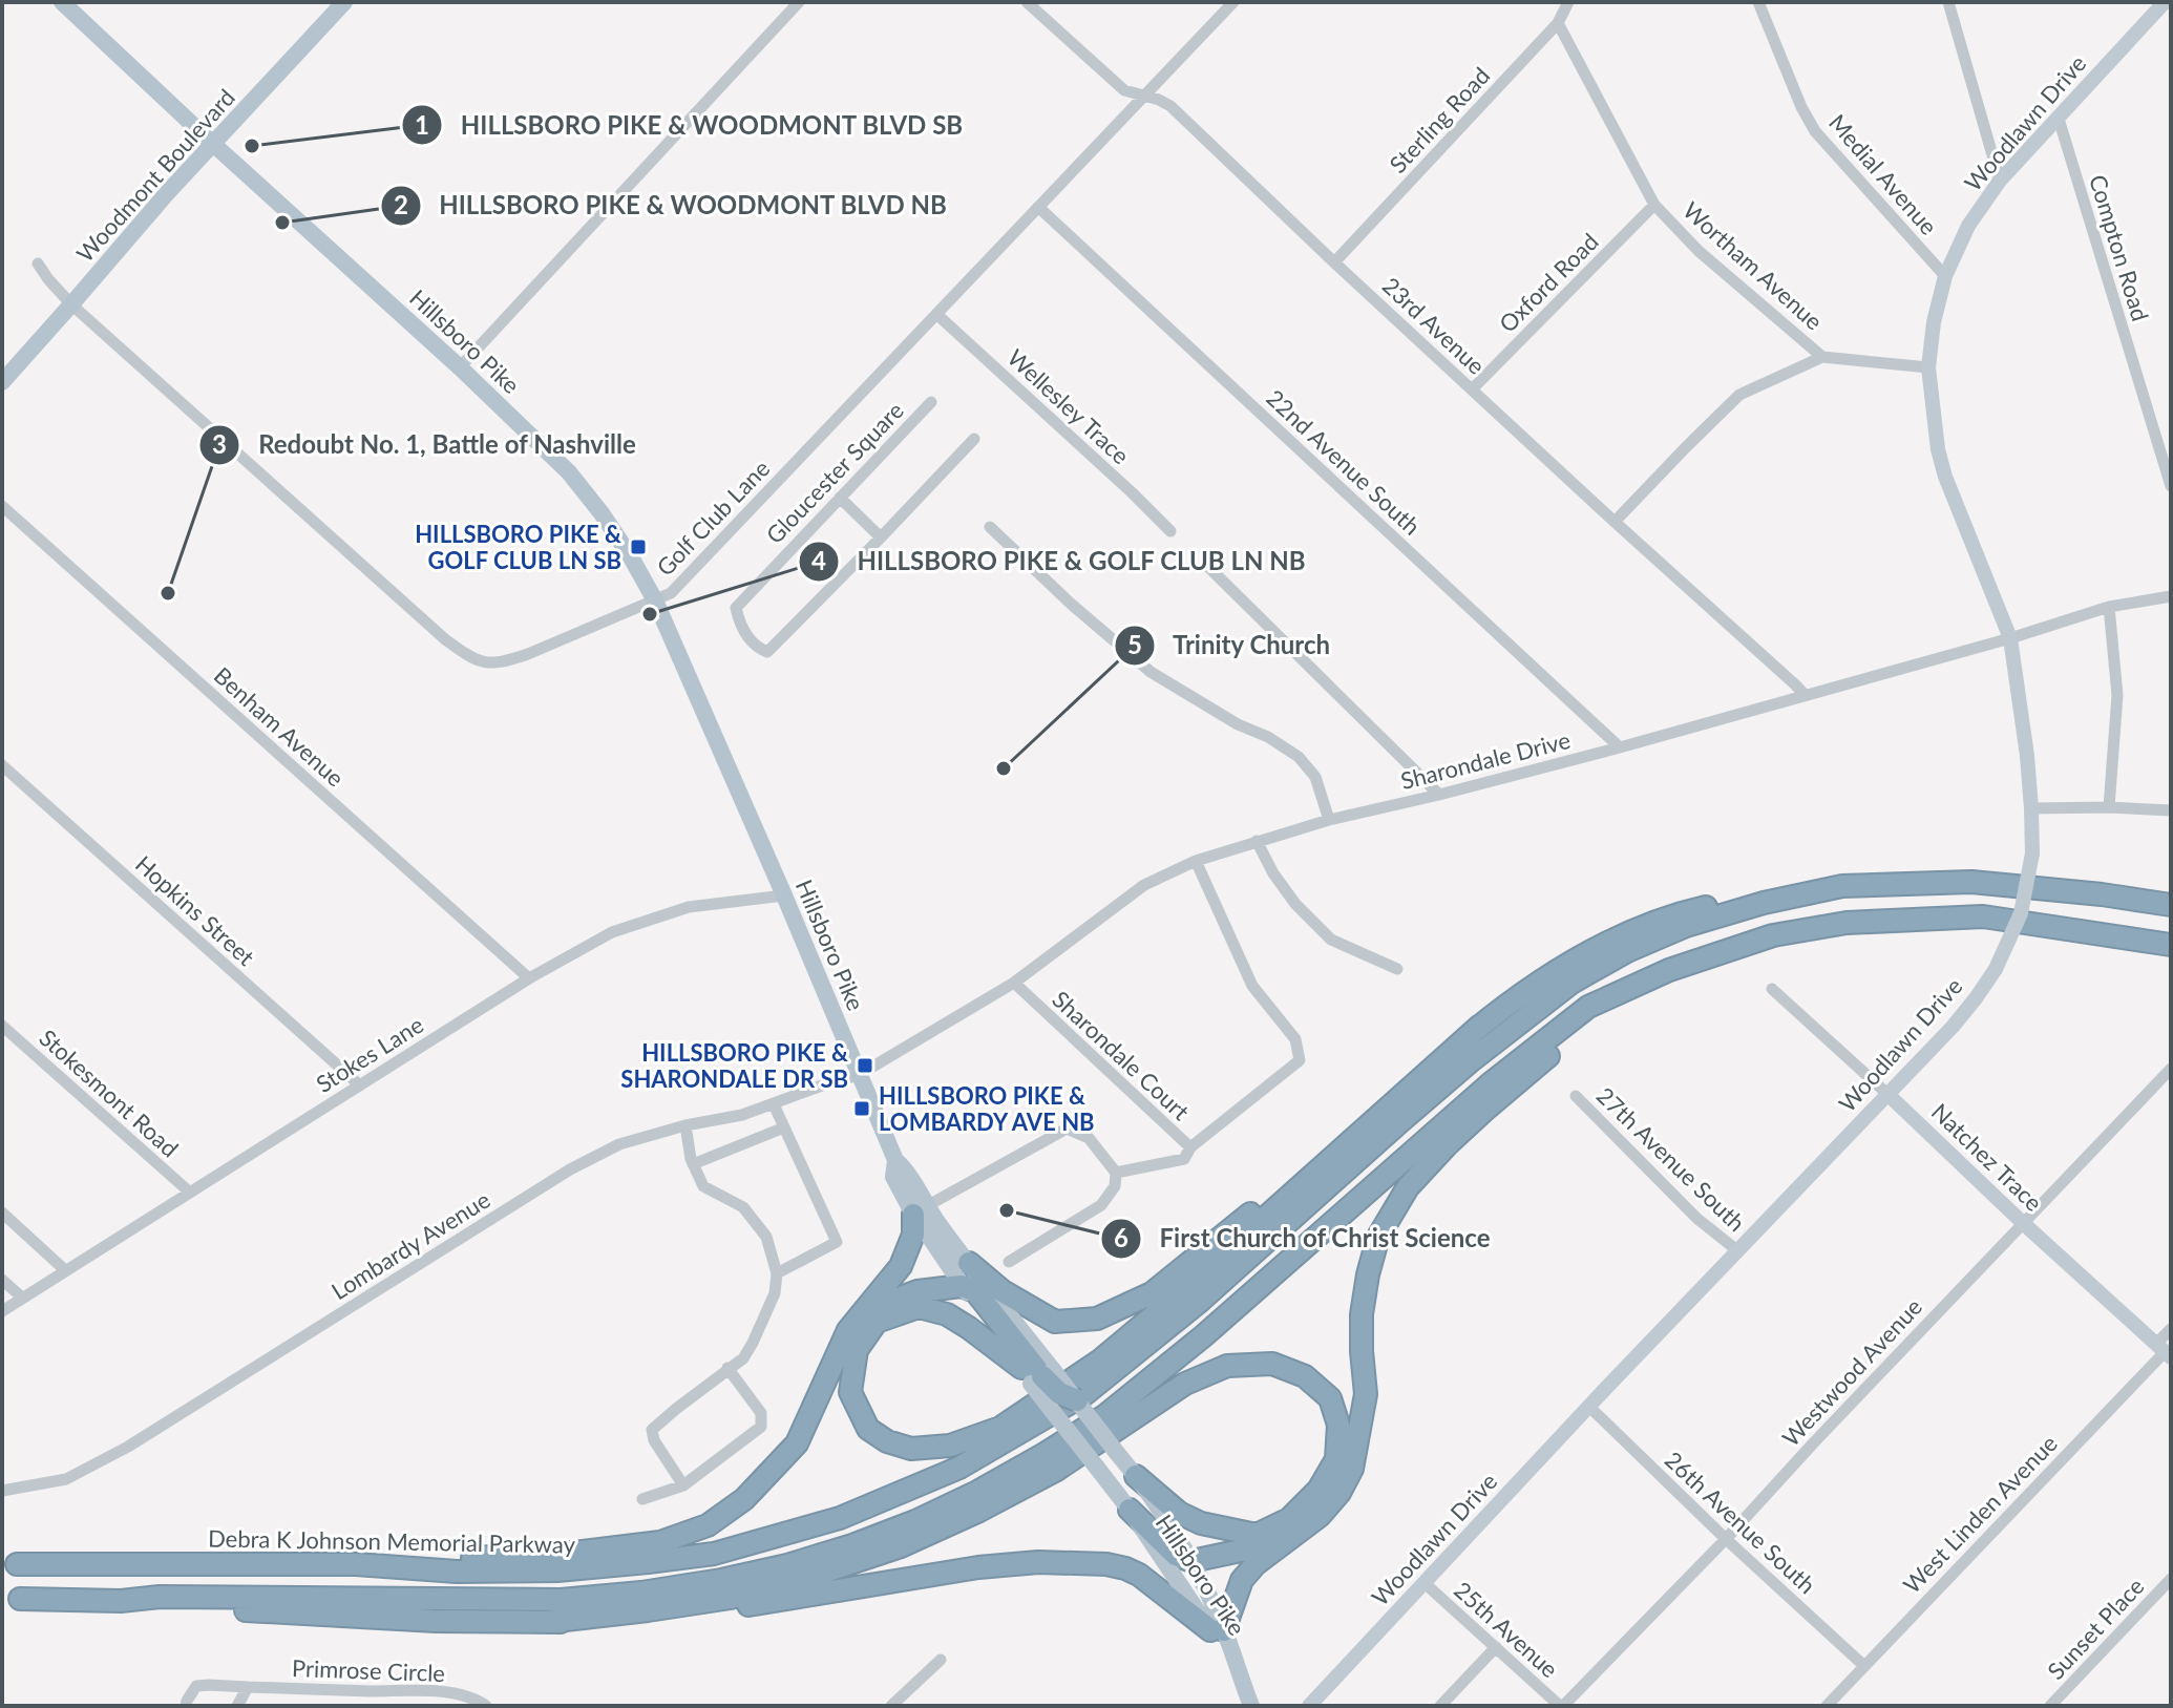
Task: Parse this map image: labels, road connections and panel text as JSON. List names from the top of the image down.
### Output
{
  "streets": {
    "highway": ["Debra K Johnson Memorial Parkway"],
    "main road": [
      "Woodlawn Drive",
      "Woodmont Boulevard",
      "Hillsboro Pike",
      "Natchez Trace"
    ],
    "street": [
      "Sterling Road",
      "Medial Avenue",
      "Compton Road",
      "Wortham Avenue",
      "Oxford Road",
      "23rd Avenue",
      "Wellesley Trace",
      "22nd Avenue South",
      "Gloucester Square",
      "Golf Club Lane",
      "Benham Avenue",
      "Sharondale Drive",
      "Hopkins Street",
      "Stokes Lane",
      "Sharondale Court",
      "Stokesmont Road",
      "27th Avenue South",
      "Lombardy Avenue",
      "Westwood Avenue",
      "West Linden Avenue",
      "26th Avenue South",
      "Sunset Place",
      "25th Avenue",
      "Primrose Circle"
    ]
  },
  "crossings": [
    ["Sterling Road", "Wortham Avenue"],
    ["Sterling Road", "23rd Avenue"],
    ["Woodlawn Drive", "Medial Avenue"],
    ["Woodlawn Drive", "Compton Road"],
    ["Woodlawn Drive", "Wortham Avenue"],
    ["Woodlawn Drive", "Sharondale Drive"],
    ["Woodlawn Drive", "Natchez Trace"],
    ["Woodlawn Drive", "27th Avenue South"],
    ["Woodlawn Drive", "26th Avenue South"],
    ["Woodlawn Drive", "25th Avenue"],
    ["Woodmont Boulevard", "Hillsboro Pike"],
    ["Woodmont Boulevard", "Golf Club Lane"],
    ["Wortham Avenue", "Oxford Road"],
    ["Oxford Road", "23rd Avenue"],
    ["23rd Avenue", "Golf Club Lane"],
    ["23rd Avenue", "Sharondale Drive"],
    ["Hillsboro Pike", "Golf Club Lane"],
    ["Hillsboro Pike", "Sharondale Drive"],
    ["Hillsboro Pike", "Stokes Lane"],
    ["Hillsboro Pike", "Lombardy Avenue"],
    ["Wellesley Trace", "Golf Club Lane"],
    ["22nd Avenue South", "Golf Club Lane"],
    ["22nd Avenue South", "Sharondale Drive"],
    ["Benham Avenue", "Stokes Lane"],
    ["Sharondale Drive", "Sharondale Court"],
    ["Sharondale Drive", "Lombardy Avenue"],
    ["Hopkins Street", "Stokes Lane"],
    ["Stokes Lane", "Stokesmont Road"],
    ["Natchez Trace", "Westwood Avenue"],
    ["Natchez Trace", "West Linden Avenue"],
    ["Westwood Avenue", "26th Avenue South"],
    ["Westwood Avenue", "25th Avenue"],
    ["West Linden Avenue", "26th Avenue South"]
  ],
  "places": {
    "other": [
      "HILLSBORO PIKE & WOODMONT BLVD SB",
      "HILLSBORO PIKE & WOODMONT BLVD NB",
      "Redoubt No. 1, Battle of Nashville",
      "HILLSBORO PIKE & GOLF CLUB LN NB",
      "Trinity Church",
      "First Church of Christ Science"
    ],
    "transit": ["HILLSBORO PIKE & GOLF CLUB LN SB", "HILLSBORO PIKE & SHARONDALE DR SB", "HILLSBORO PIKE & LOMBARDY AVE NB"]
  }
}
